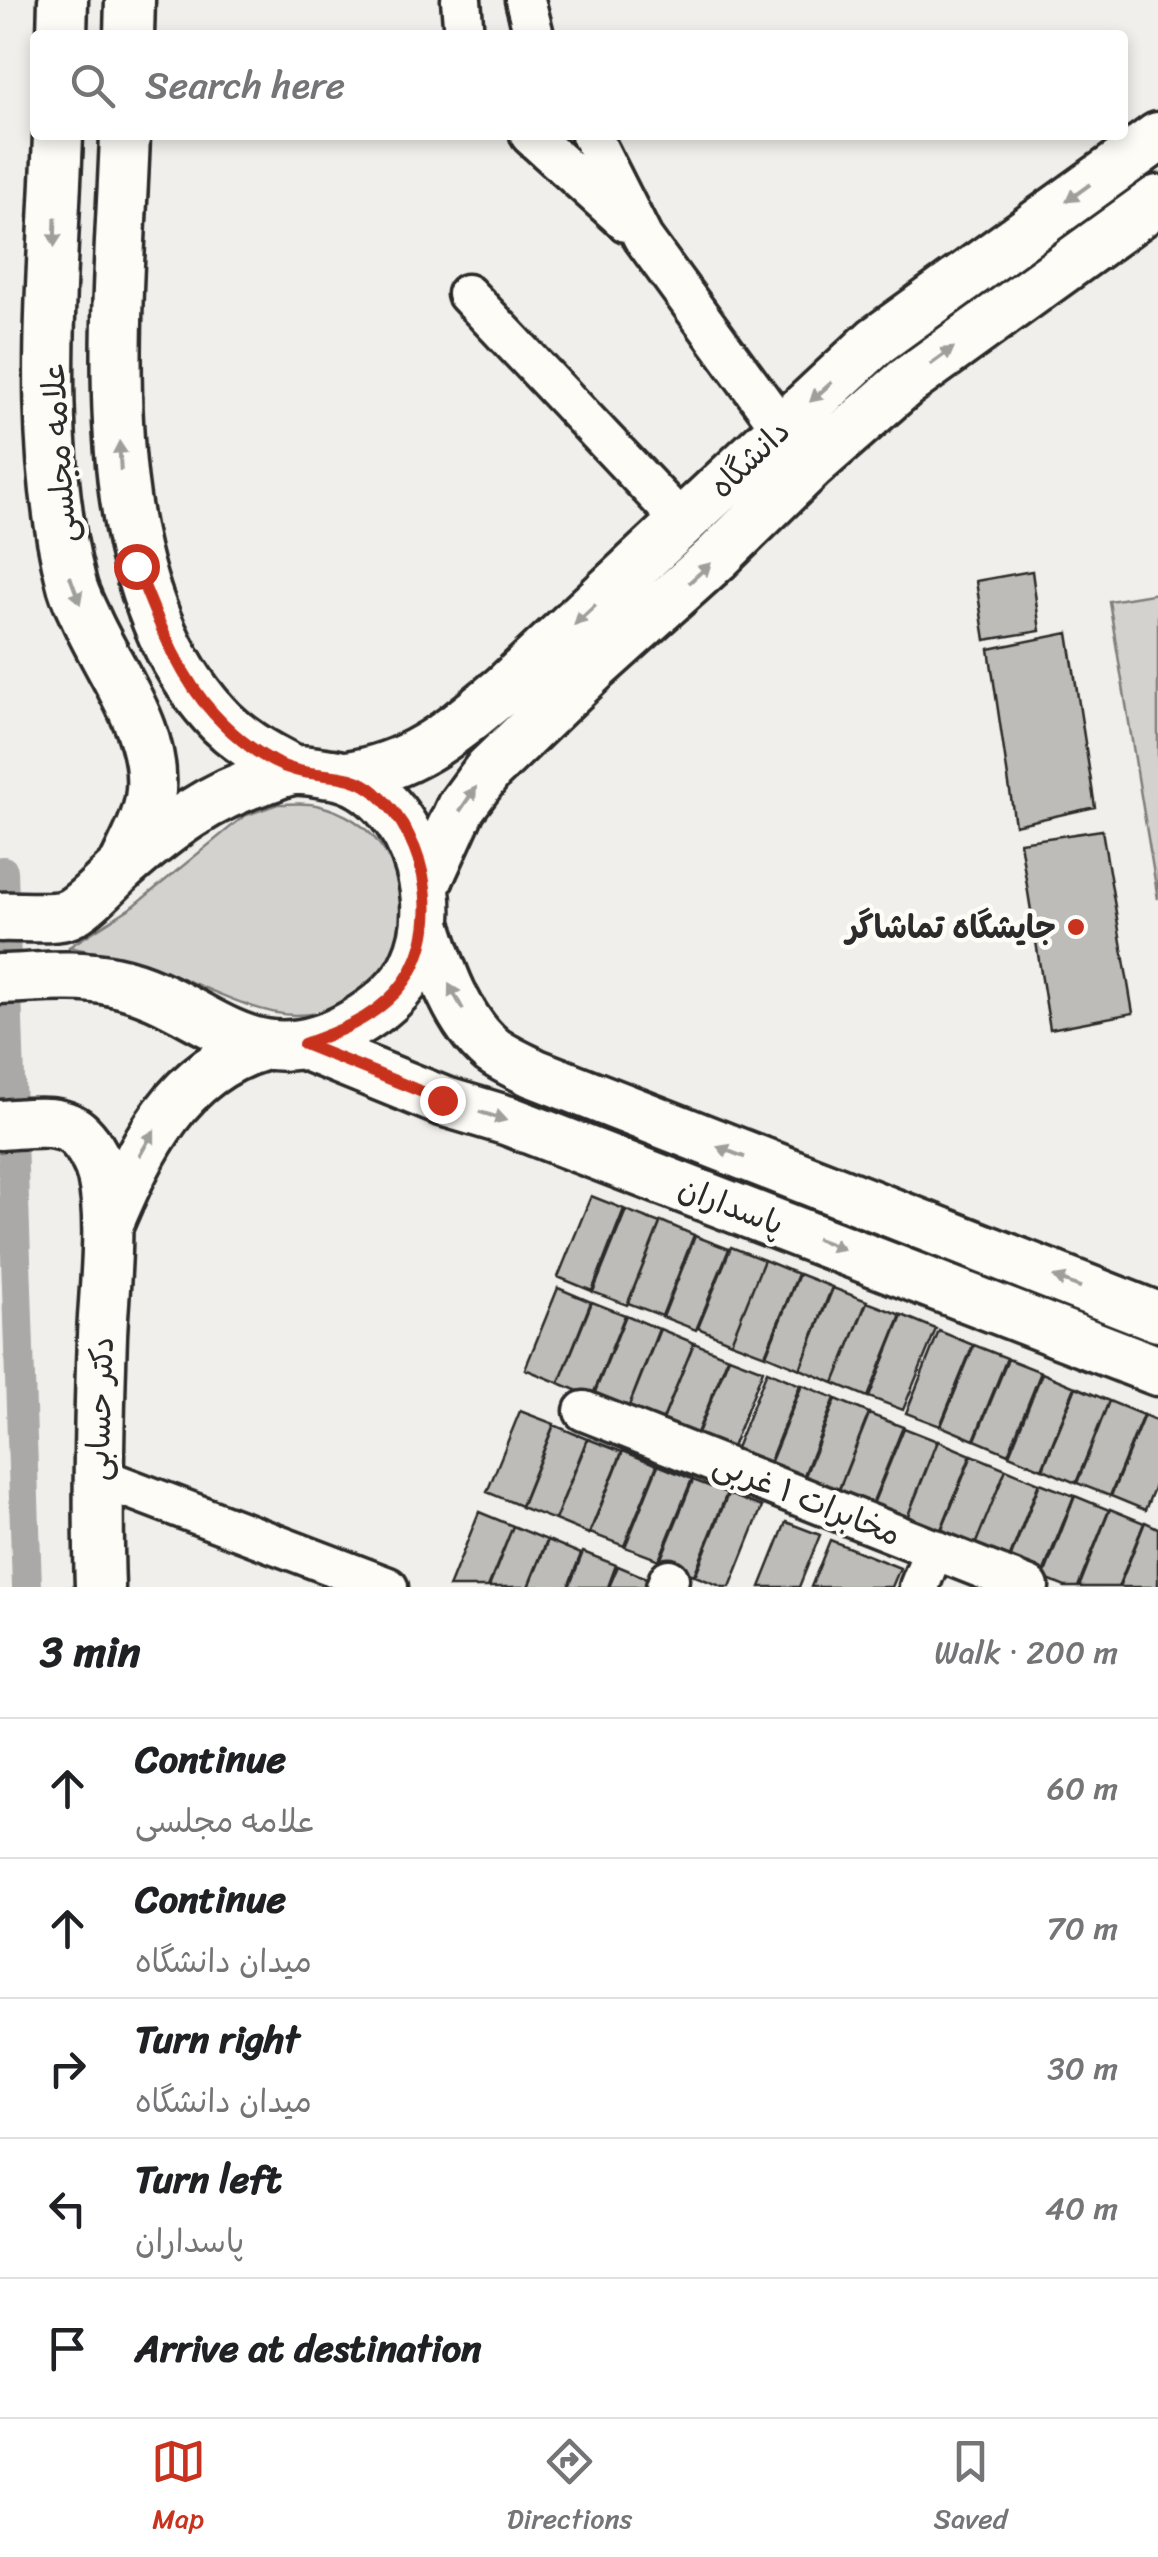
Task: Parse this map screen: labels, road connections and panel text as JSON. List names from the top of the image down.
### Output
{
  "streets": {
    "main road": [
      "علامه مجلسی",
      "دانشگاه",
      "پاسداران",
      "دکتر حسابی"
    ],
    "street": ["مخابرات ۱ غربی"]
  },
  "crossings": [
    ["دانشگاه", "پاسداران"],
    ["دانشگاه", "دکتر حسابی"]
  ],
  "places": ["جایشگاه تماشاگر"],
  "page": {
    "search": "Search here",
    "heading": ["3 min", "Walk · 200 m"],
    "list": [
      ["Continue", "علامه مجلسی", "60 m"],
      ["Continue", "میدان دانشگاه", "70 m"],
      ["Turn right", "میدان دانشگاه", "30 m"],
      ["Turn left", "پاسداران", "40 m"],
      "Arrive at destination"
    ],
    "nav": ["Map", "Directions", "Saved"]
  }
}
